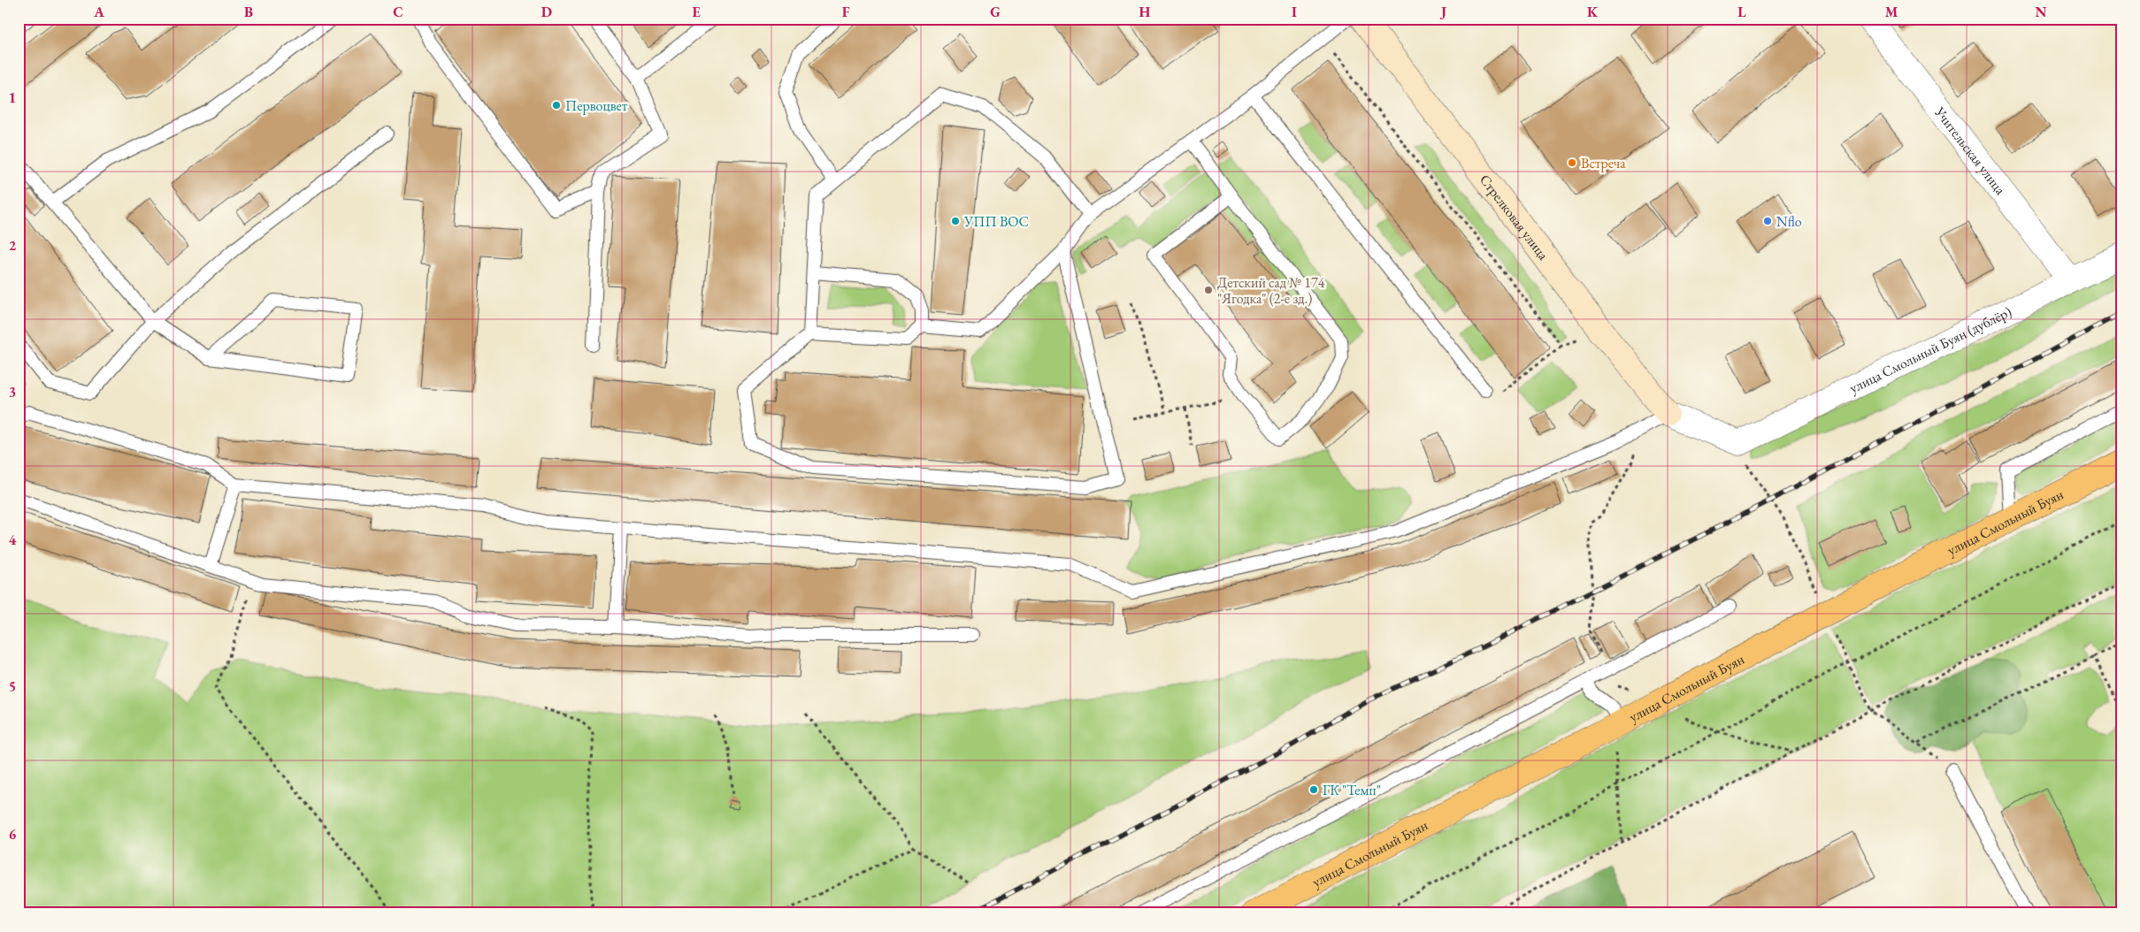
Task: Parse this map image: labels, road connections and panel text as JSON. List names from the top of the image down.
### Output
{
  "streets": {
    "main road": ["улица Смольный Буян"],
    "street": ["Учительская улица", "Стрелковая улица", "улица Смольный Буян (дублёр)"]
  },
  "crossings": [
    ["Учительская улица", "улица Смольный Буян (дублёр)"]
  ],
  "places": [
    "Первоцвет",
    "Встреча",
    "УПП ВОС",
    "Nflo",
    "Детский сад № 174 \"Ягодка\" (2-е зд.)",
    "ГК \"Темп\""
  ],
  "grid": {
    "columns": [
      "A",
      "B",
      "C",
      "D",
      "E",
      "F",
      "G",
      "H",
      "I",
      "J",
      "K",
      "L",
      "M",
      "N"
    ],
    "rows": [
      "1",
      "2",
      "3",
      "4",
      "5",
      "6"
    ]
  }
}
